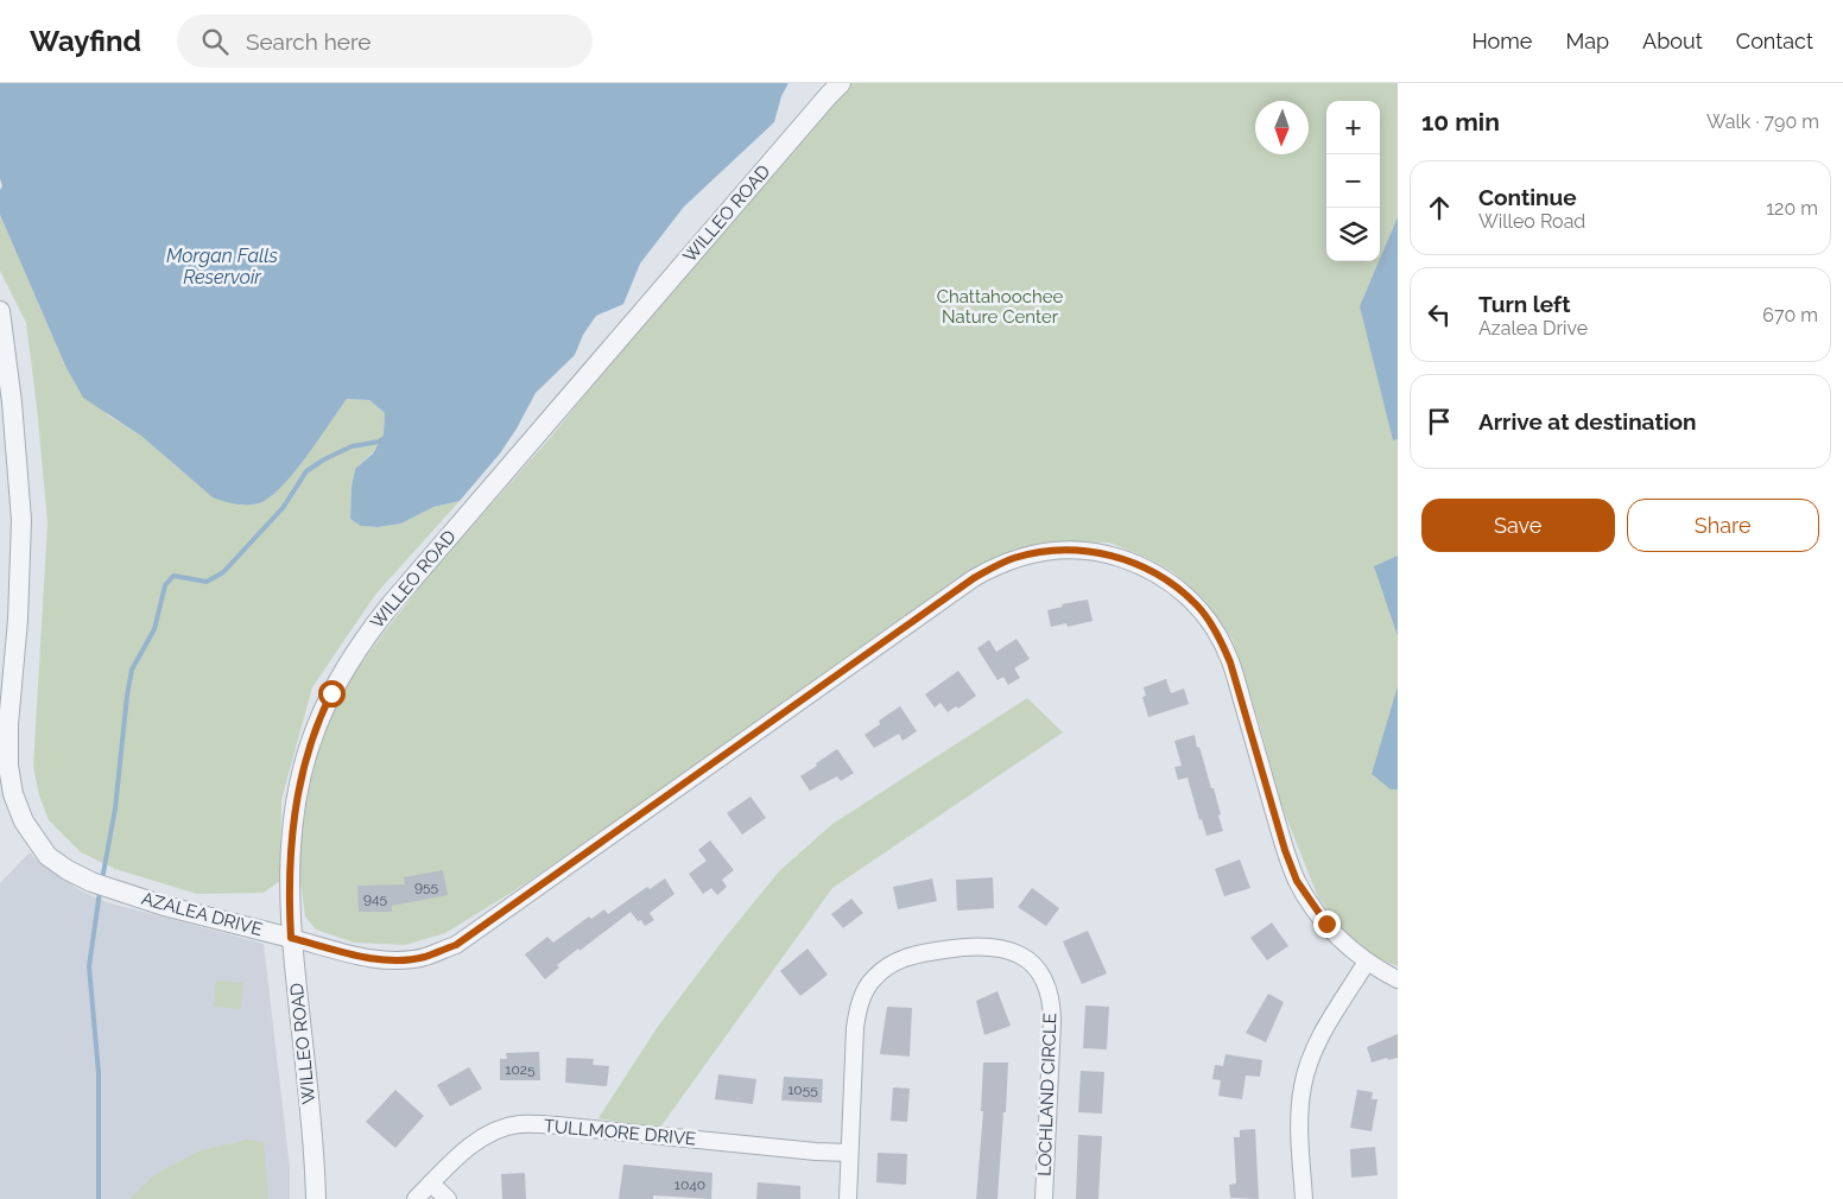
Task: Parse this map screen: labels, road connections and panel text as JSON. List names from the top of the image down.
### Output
{
  "streets": {
    "street": [
      "WILLEO ROAD",
      "AZALEA DRIVE",
      "LOCHLAND CIRCLE",
      "TULLMORE DRIVE"
    ]
  },
  "crossings": [
    ["WILLEO ROAD", "AZALEA DRIVE"],
    ["LOCHLAND CIRCLE", "TULLMORE DRIVE"]
  ],
  "water": ["Morgan Falls Reservoir"],
  "parks": ["Chattahoochee Nature Center"],
  "house_numbers": [
    "955",
    "945",
    "1025",
    "1055",
    "1040"
  ],
  "north": "bottom",
  "page": {
    "header": "Wayfind",
    "search": "Search here",
    "nav": [
      "Home",
      "Map",
      "About",
      "Contact"
    ],
    "heading": ["10 min", "Walk · 790 m"],
    "map_buttons": ["+", "−"],
    "list": [
      ["Continue", "Willeo Road", "120 m"],
      ["Turn left", "Azalea Drive", "670 m"],
      "Arrive at destination"
    ],
    "buttons": ["Save", "Share"]
  }
}
